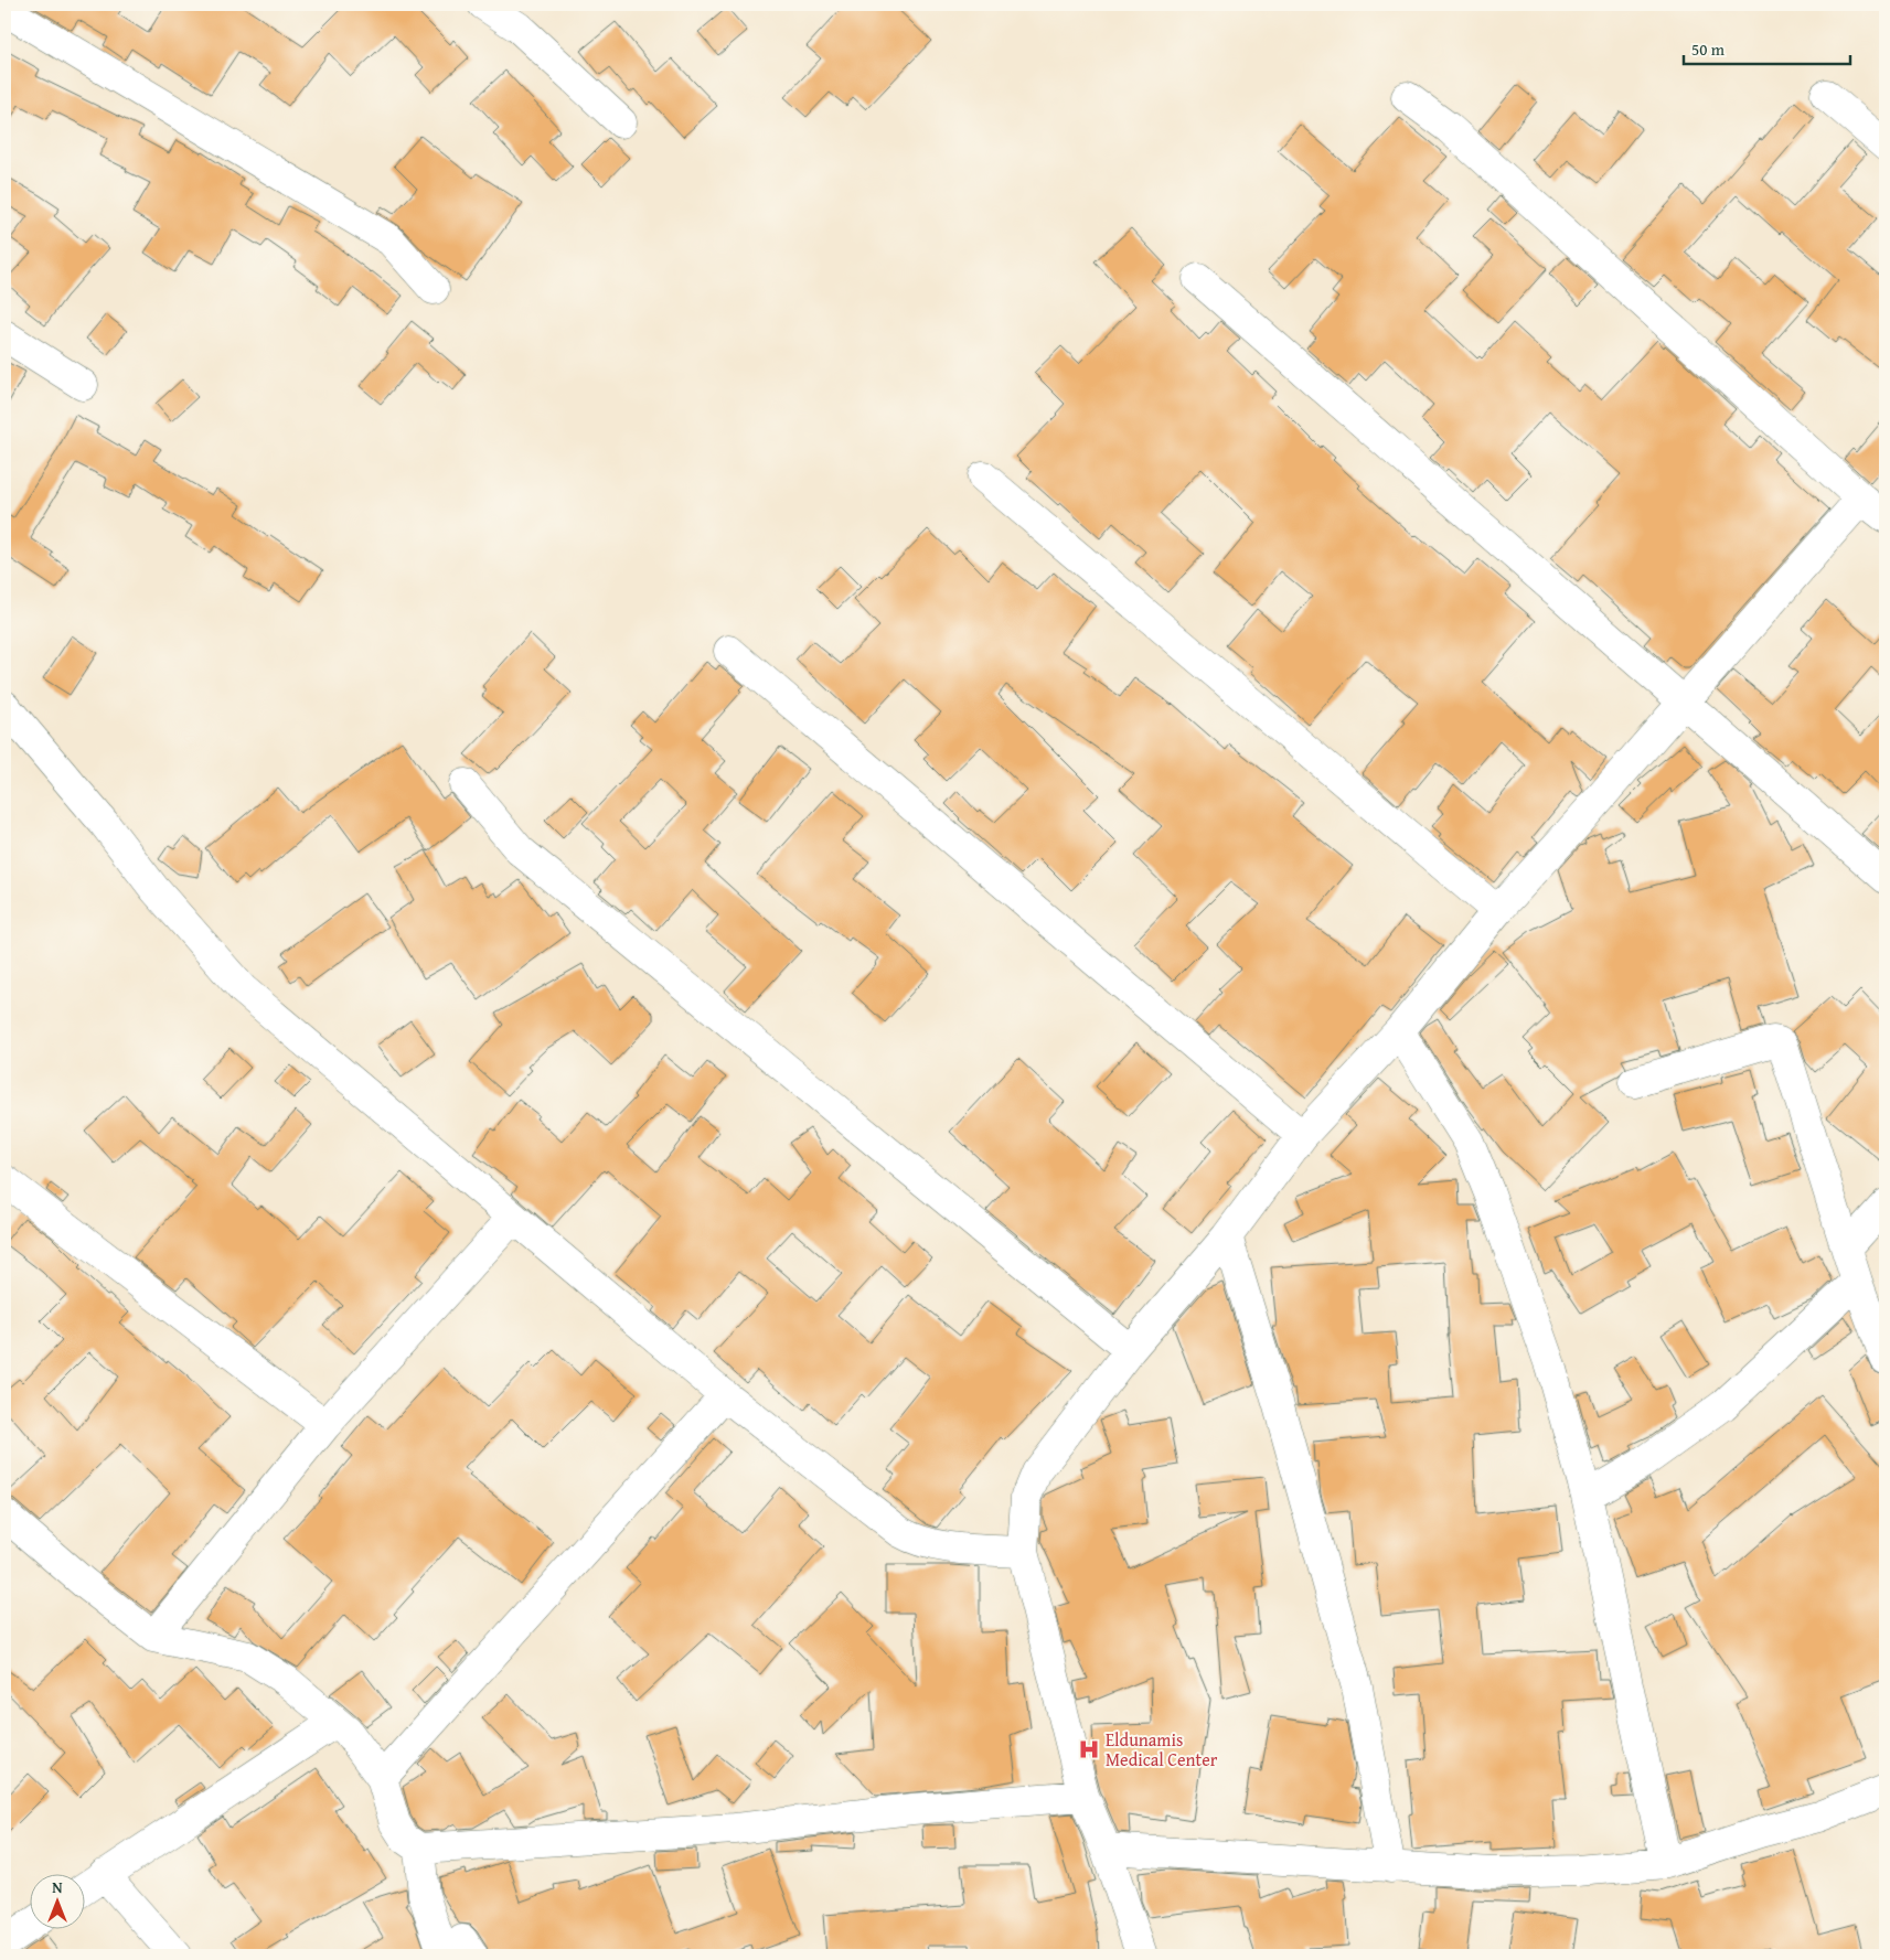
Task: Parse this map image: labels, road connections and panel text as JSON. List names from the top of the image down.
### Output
{
  "places": {
    "hospital": ["Eldunamis Medical Center"]
  },
  "scale_bar": "50 m",
  "north": "top"
}
